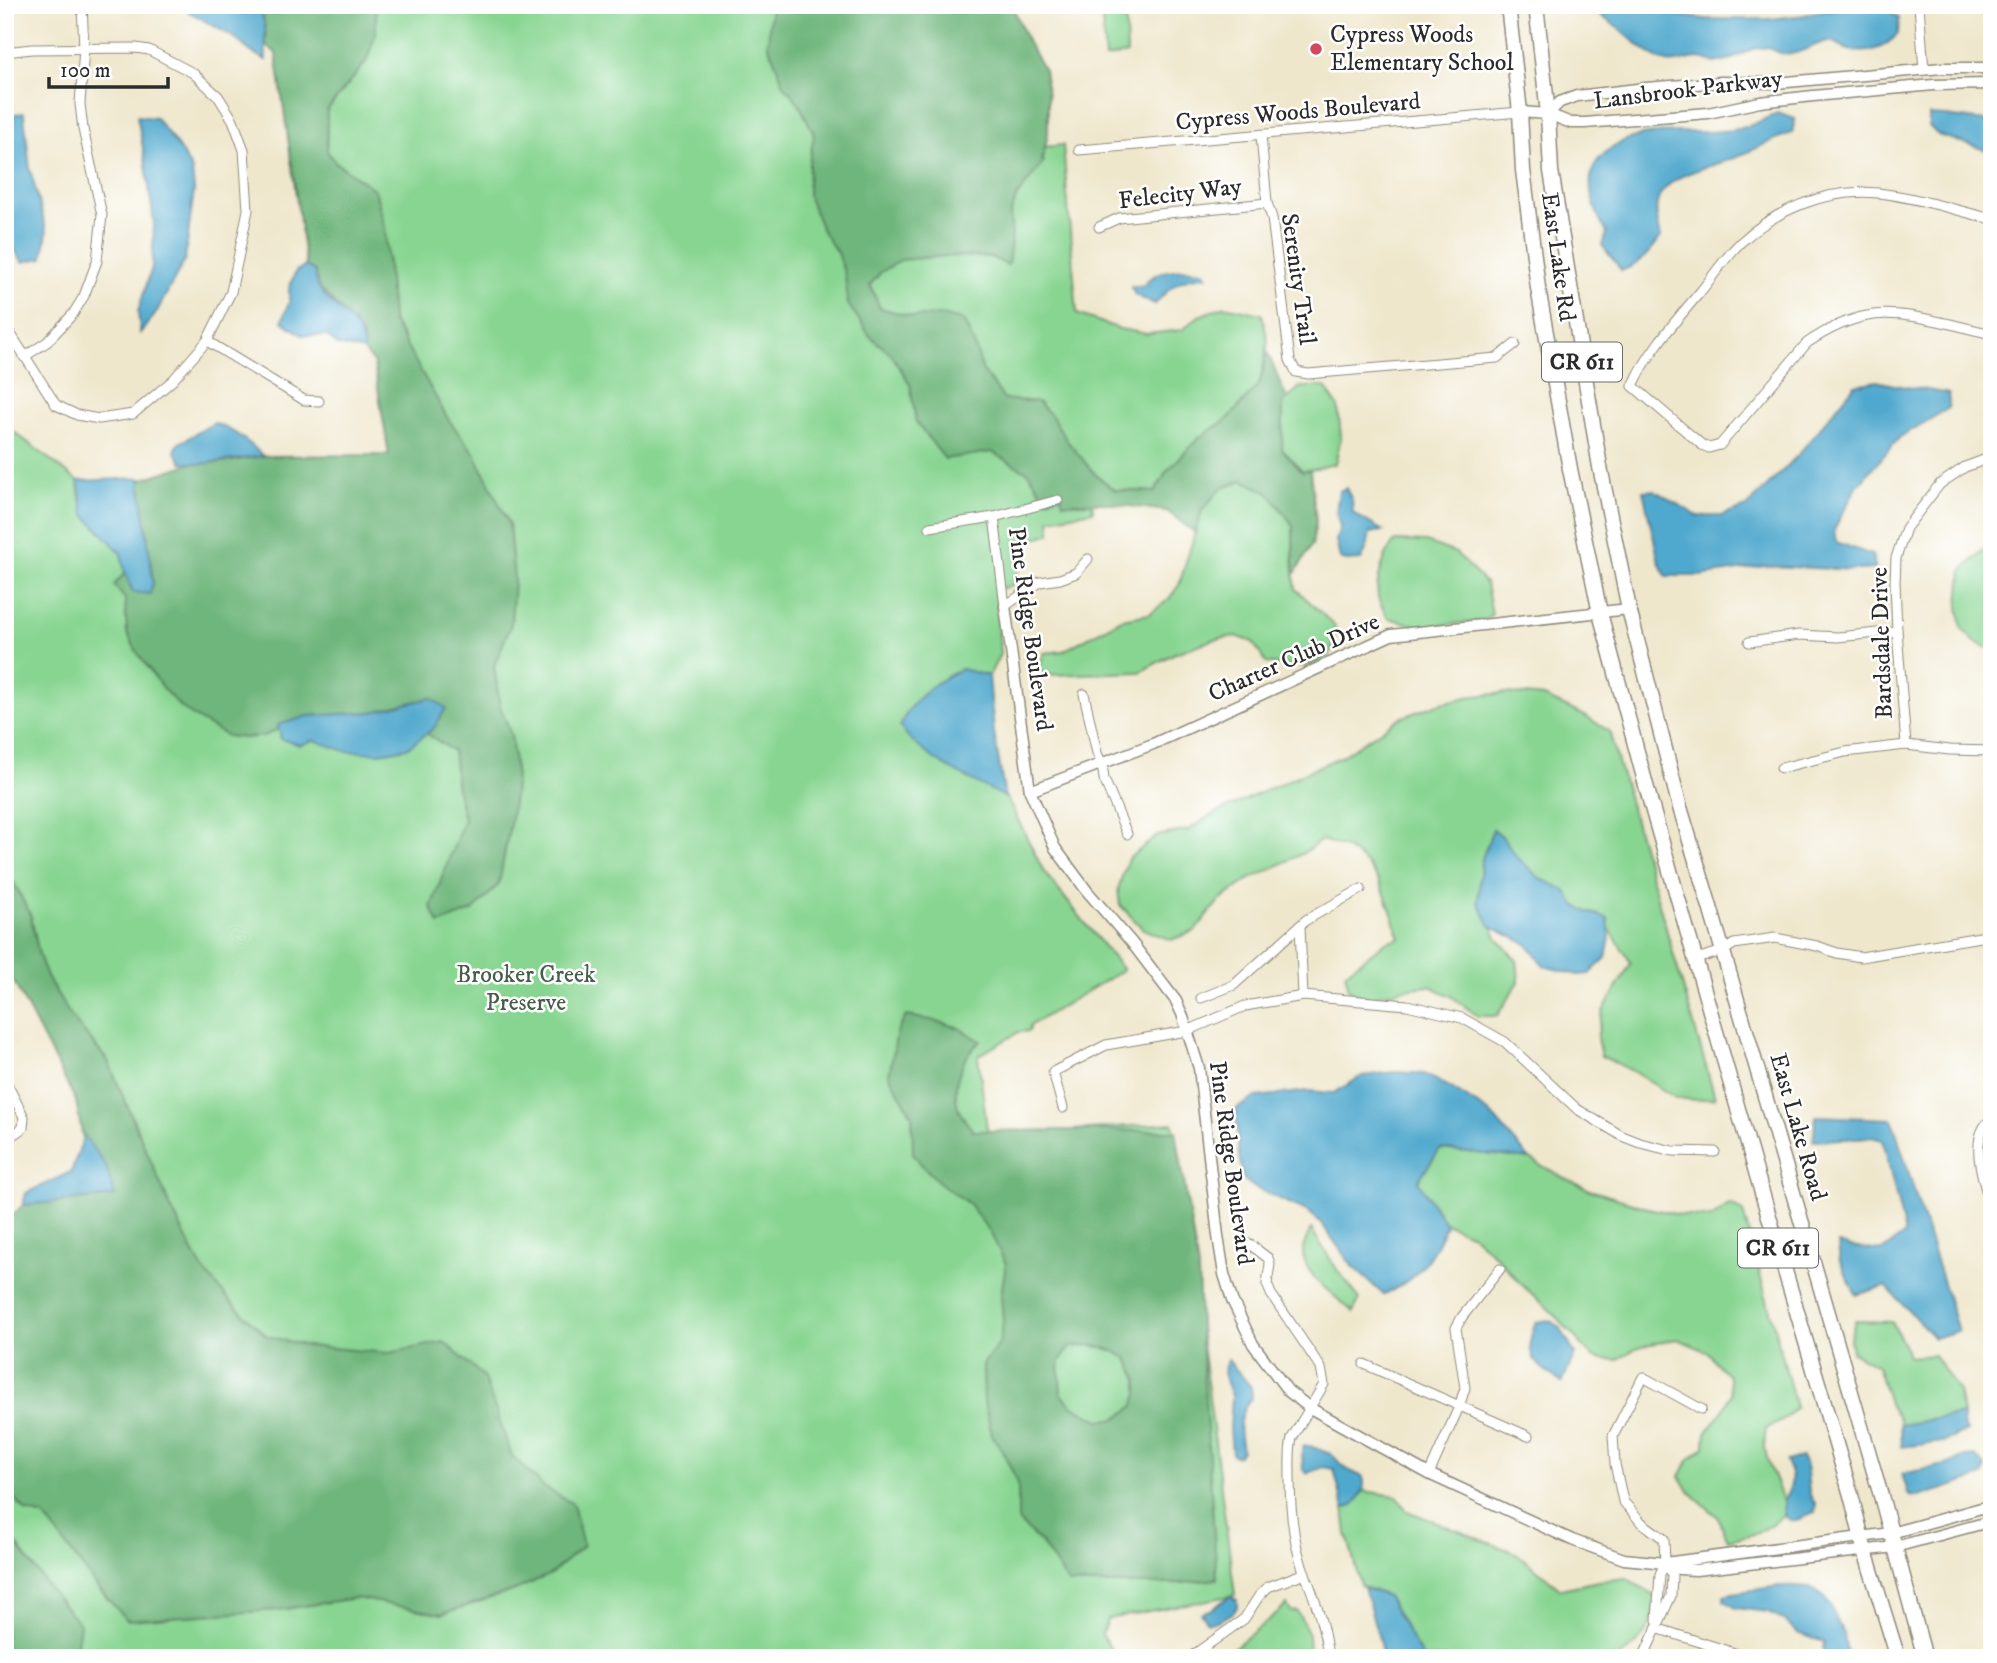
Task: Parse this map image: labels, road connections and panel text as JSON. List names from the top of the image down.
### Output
{
  "streets": {
    "main road": ["East Lake Rd", "CR 611", "East Lake Road"],
    "street": [
      "Lansbrook Parkway",
      "Cypress Woods Boulevard",
      "Felecity Way",
      "Serenity Trail",
      "Pine Ridge Boulevard",
      "Bardsdale Drive",
      "Charter Club Drive"
    ]
  },
  "crossings": [
    ["Lansbrook Parkway", "East Lake Rd"],
    ["Lansbrook Parkway", "CR 611"],
    ["Cypress Woods Boulevard", "East Lake Rd"],
    ["Cypress Woods Boulevard", "Serenity Trail"],
    ["Cypress Woods Boulevard", "CR 611"],
    ["Felecity Way", "Serenity Trail"],
    ["East Lake Rd", "CR 611"],
    ["East Lake Rd", "Charter Club Drive"],
    ["East Lake Rd", "East Lake Road"],
    ["CR 611", "Pine Ridge Boulevard"],
    ["CR 611", "Charter Club Drive"],
    ["Pine Ridge Boulevard", "Charter Club Drive"],
    ["Pine Ridge Boulevard", "East Lake Road"],
    ["Charter Club Drive", "East Lake Road"]
  ],
  "parks": ["Brooker Creek Preserve"],
  "places": ["Cypress Woods Elementary School"],
  "scale_bar": "100 m"
}
